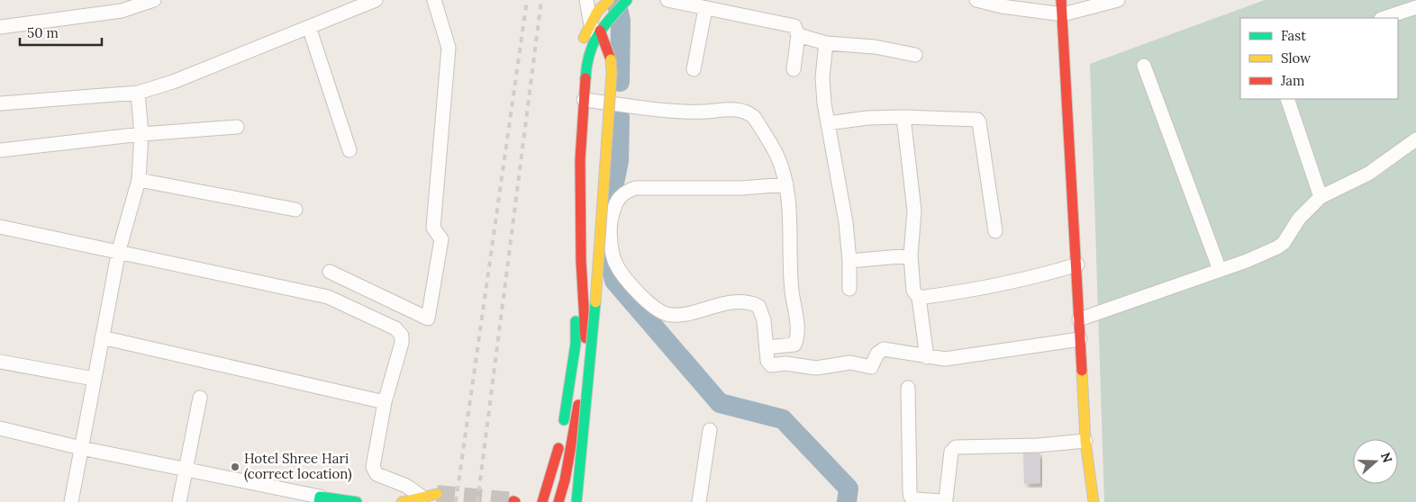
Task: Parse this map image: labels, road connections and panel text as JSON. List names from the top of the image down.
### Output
{
  "places": ["Hotel Shree Hari (correct location)"],
  "legend": ["Fast", "Slow", "Jam"],
  "scale_bar": "50 m",
  "north": "right"
}
